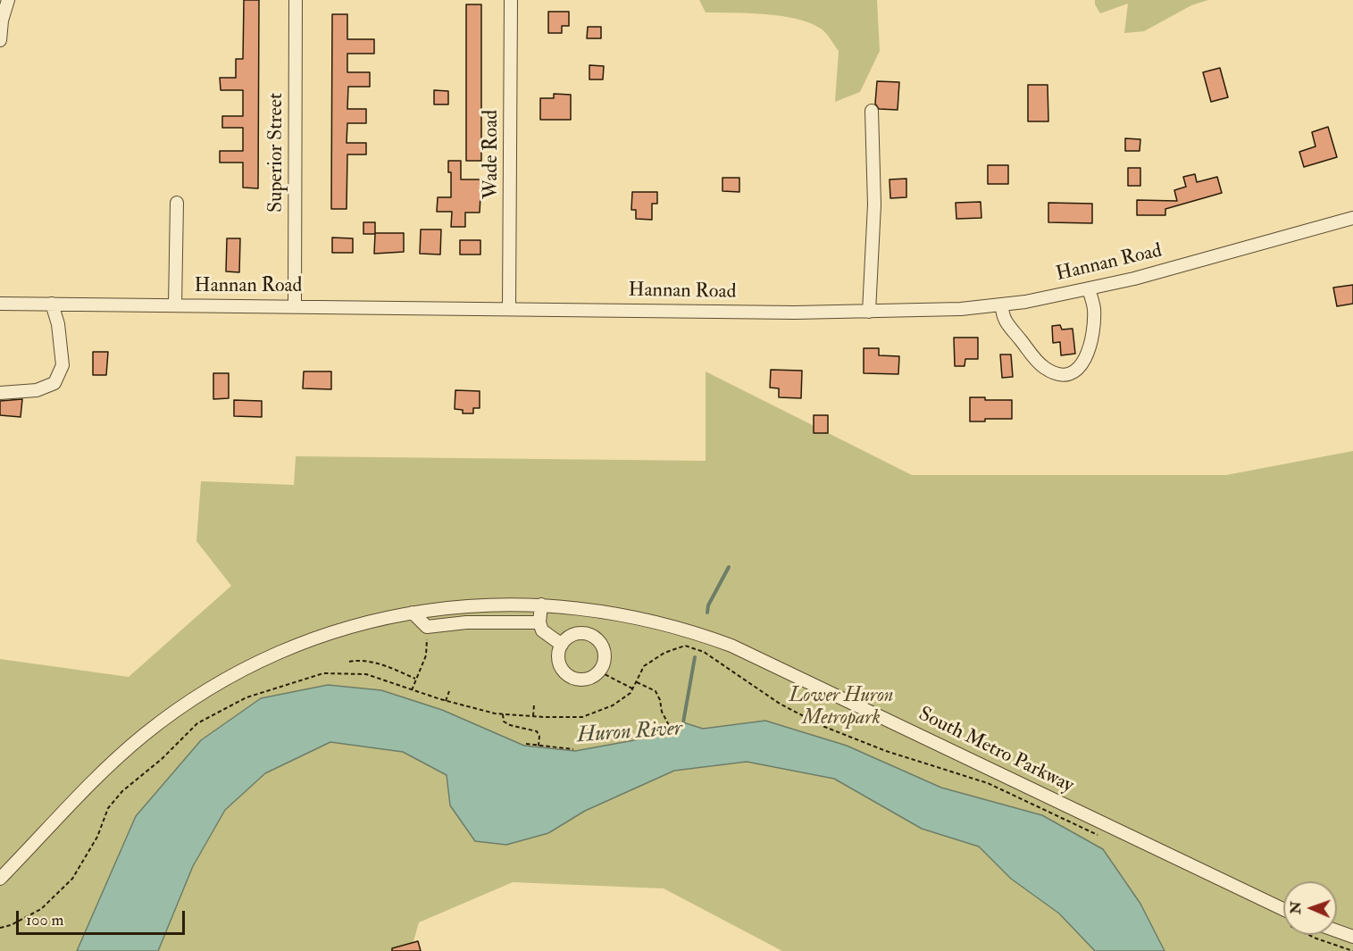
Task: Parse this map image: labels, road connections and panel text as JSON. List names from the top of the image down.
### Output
{
  "streets": {
    "street": [
      "Superior Street",
      "Wade Road",
      "Hannan Road",
      "South Metro Parkway"
    ]
  },
  "crossings": [
    ["Superior Street", "Hannan Road"],
    ["Wade Road", "Hannan Road"]
  ],
  "water": ["Huron River"],
  "parks": ["Lower Huron Metropark"],
  "scale_bar": "100 m",
  "north": "left"
}
